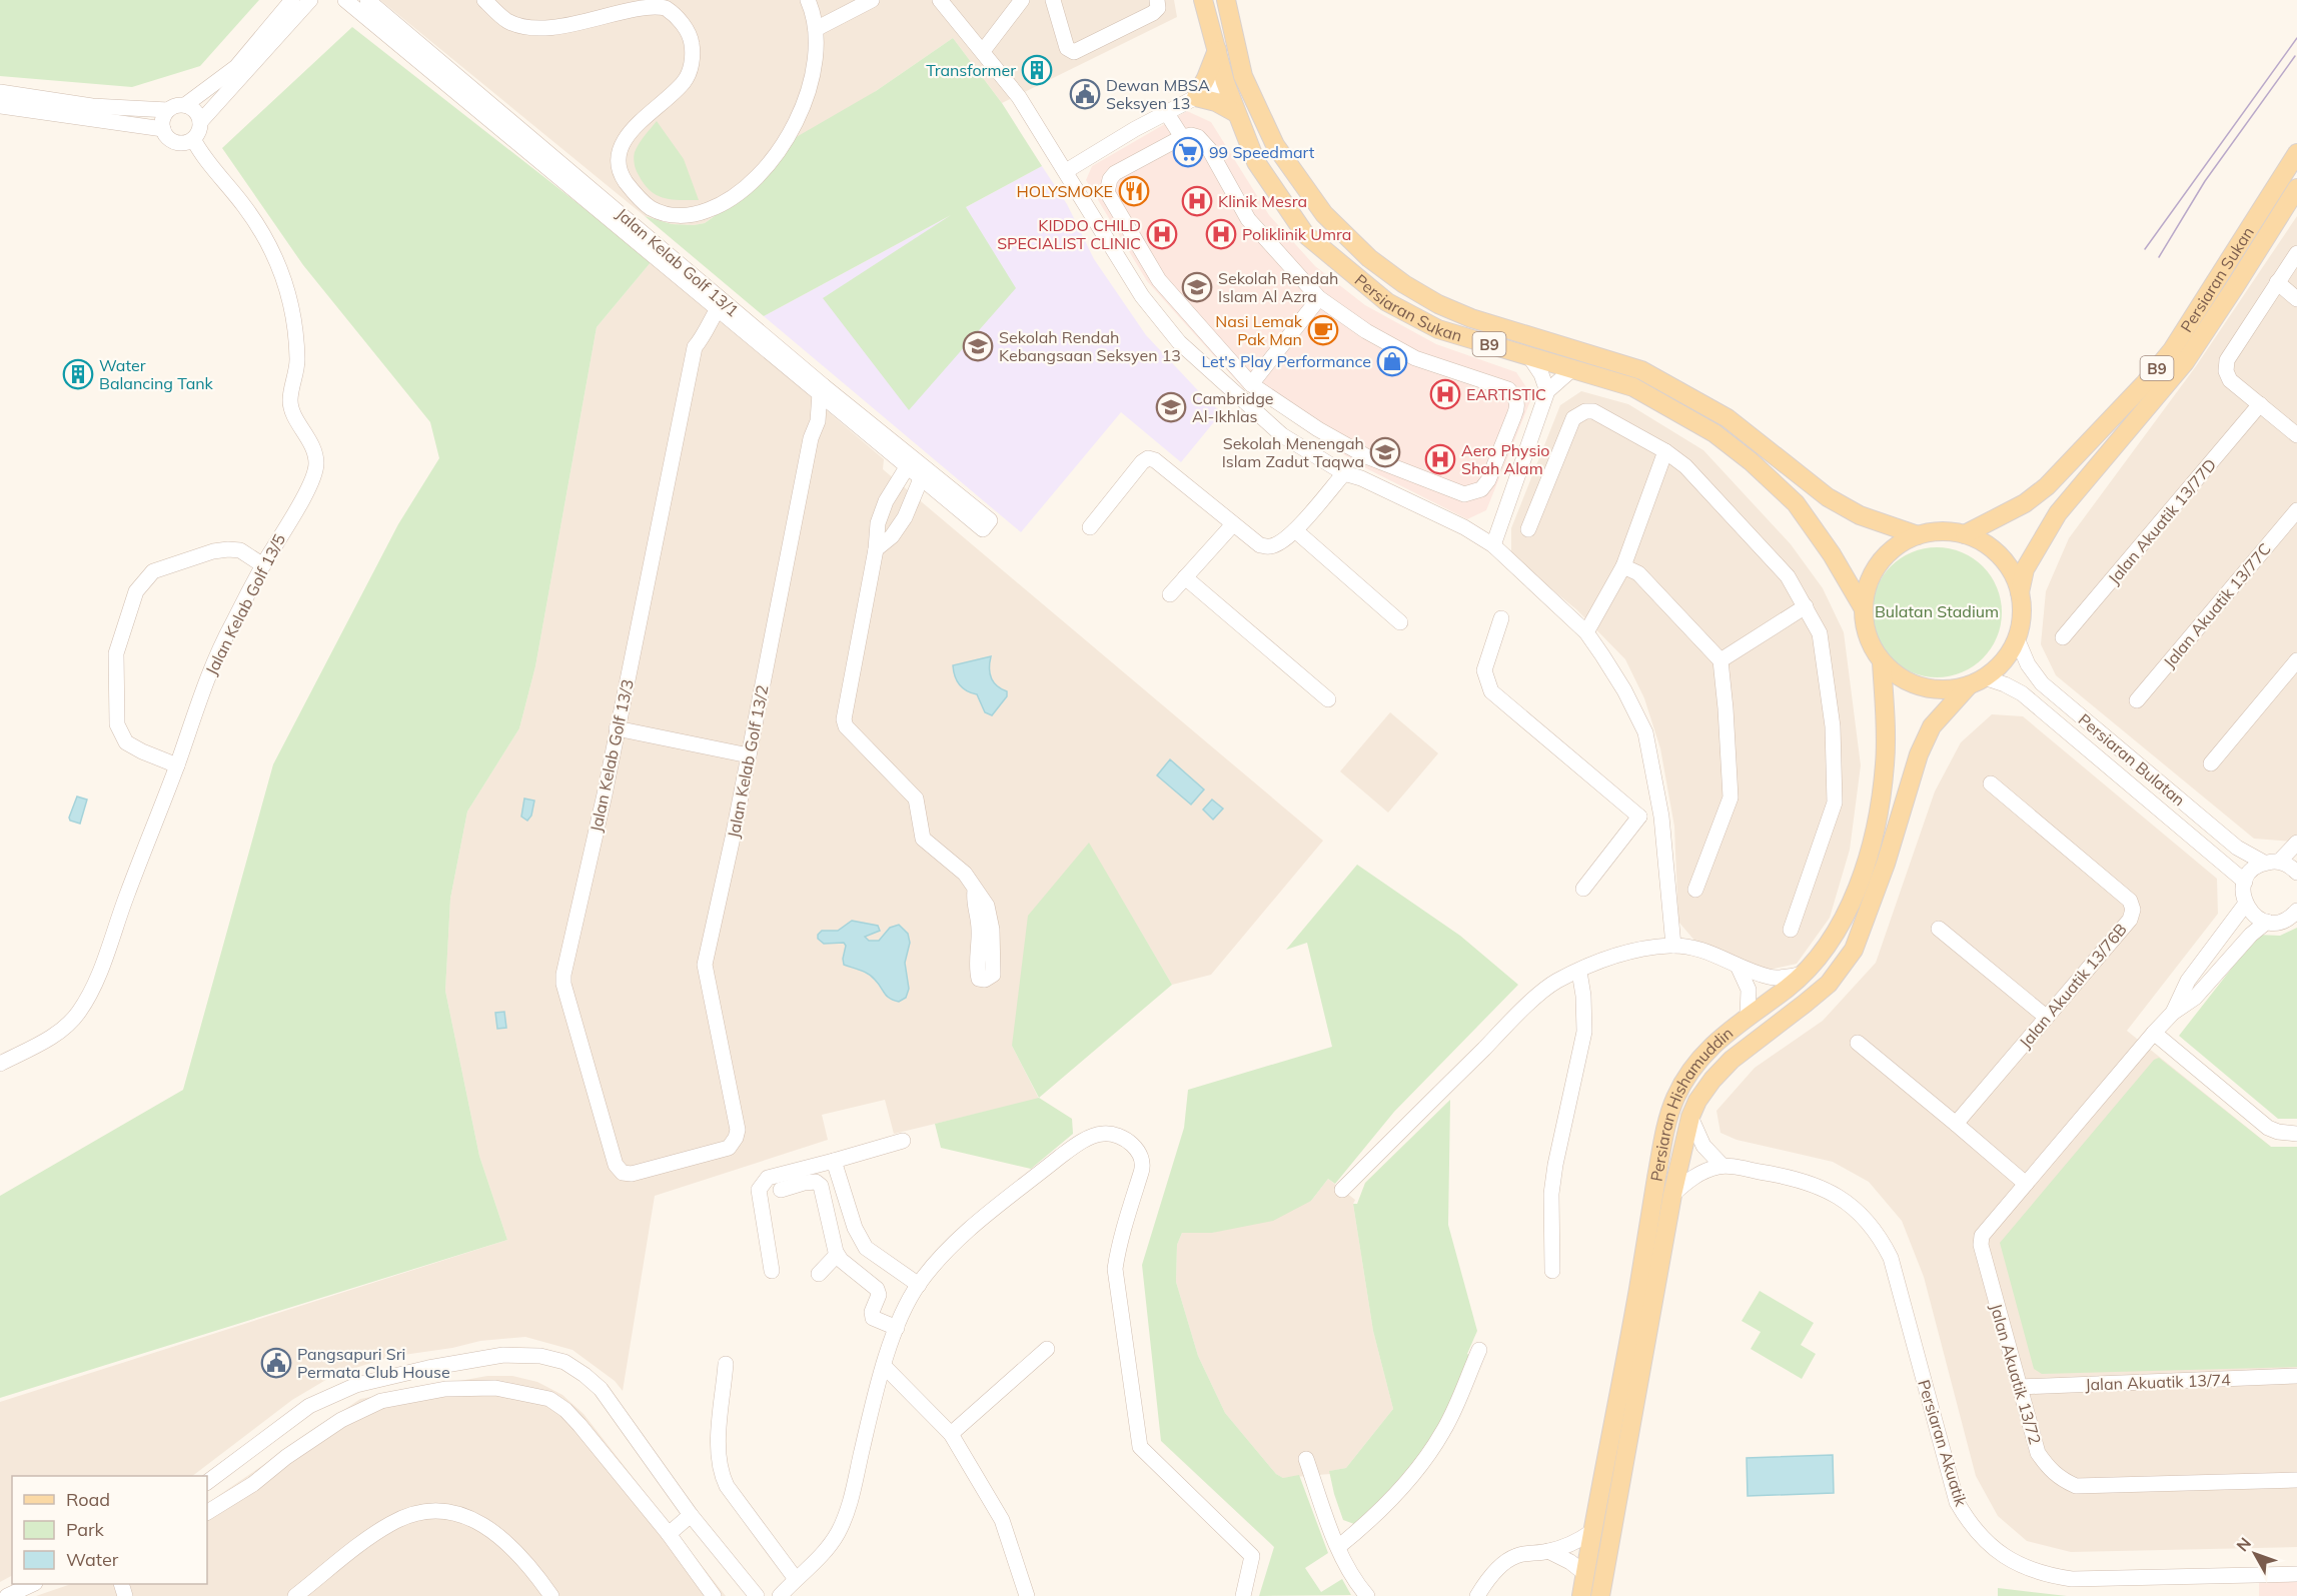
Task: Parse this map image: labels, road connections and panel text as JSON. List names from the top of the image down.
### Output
{
  "streets": {
    "main road": ["Persiaran Sukan", "B9", "Persiaran Hishamuddin"],
    "street": [
      "Jalan Kelab Golf 13/1",
      "Jalan Akuatik 13/77D",
      "Jalan Kelab Golf 13/5",
      "Jalan Akuatik 13/77C",
      "Jalan Kelab Golf 13/3",
      "Persiaran Bulatan",
      "Jalan Kelab Golf 13/2",
      "Jalan Akuatik 13/76B",
      "Jalan Akuatik 13/72",
      "Jalan Akuatik 13/74",
      "Persiaran Akuatik"
    ]
  },
  "crossings": [
    ["Jalan Kelab Golf 13/1", "Jalan Kelab Golf 13/3"],
    ["Jalan Kelab Golf 13/1", "Jalan Kelab Golf 13/2"],
    ["Persiaran Sukan", "B9"],
    ["Persiaran Sukan", "Persiaran Bulatan"],
    ["Persiaran Sukan", "Persiaran Hishamuddin"],
    ["B9", "Persiaran Bulatan"],
    ["B9", "Persiaran Hishamuddin"],
    ["Jalan Kelab Golf 13/3", "Jalan Kelab Golf 13/2"],
    ["Persiaran Bulatan", "Persiaran Hishamuddin"],
    ["Jalan Akuatik 13/72", "Jalan Akuatik 13/74"]
  ],
  "parks": ["Bulatan Stadium"],
  "places": {
    "building": ["Transformer", "Water Balancing Tank"],
    "public building": ["Dewan MBSA Seksyen 13", "Pangsapuri Sri Permata Club House"],
    "supermarket": ["99 Speedmart"],
    "restaurant": ["HOLYSMOKE"],
    "hospital": [
      "Klinik Mesra",
      "KIDDO CHILD SPECIALIST CLINIC",
      "Poliklinik Umra",
      "EARTISTIC",
      "Aero Physio Shah Alam"
    ],
    "school or university": [
      "Sekolah Rendah Islam Al Azra",
      "Sekolah Rendah Kebangsaan Seksyen 13",
      "Cambridge Al-Ikhlas",
      "Sekolah Menengah Islam Zadut Taqwa"
    ],
    "cafe": ["Nasi Lemak Pak Man"],
    "shop": ["Let's Play Performance"]
  },
  "legend": ["Road", "Park", "Water"],
  "north": "top left"
}
